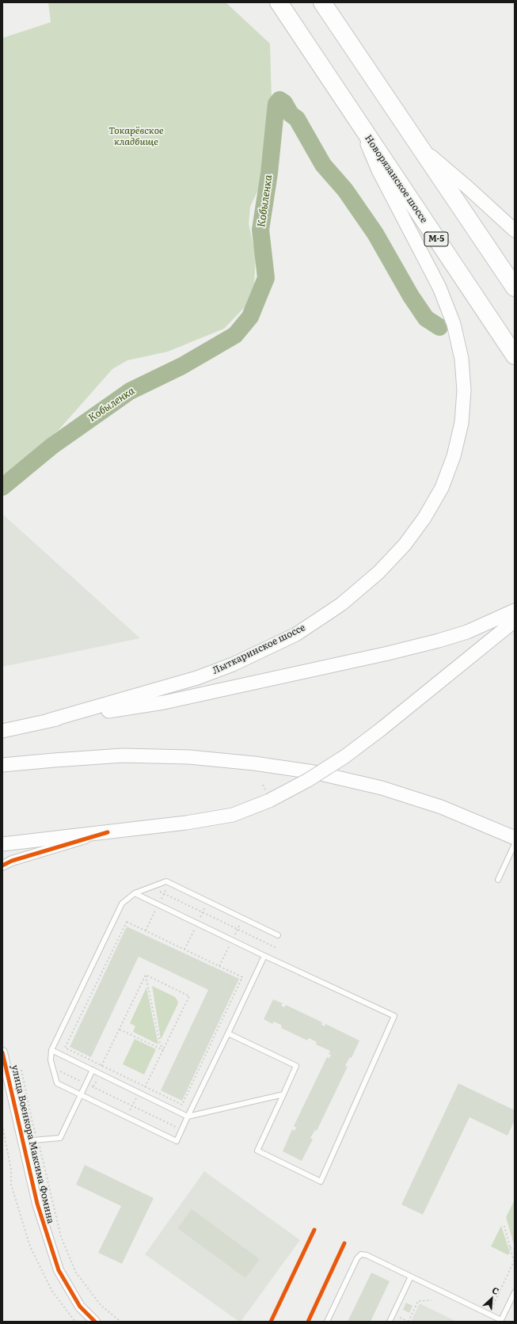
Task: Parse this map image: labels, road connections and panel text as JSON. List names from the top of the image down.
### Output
{
  "streets": {
    "highway": ["Новорязанское шоссе", "М-5"],
    "main road": ["Лыткаринское шоссе"],
    "street": ["улица Военкора Максима Фомина"]
  },
  "crossings": [
    ["Новорязанское шоссе", "Лыткаринское шоссе"]
  ],
  "water": ["Кобыленка"],
  "parks": ["Токарёвское кладбище"],
  "north": "top right"
}
